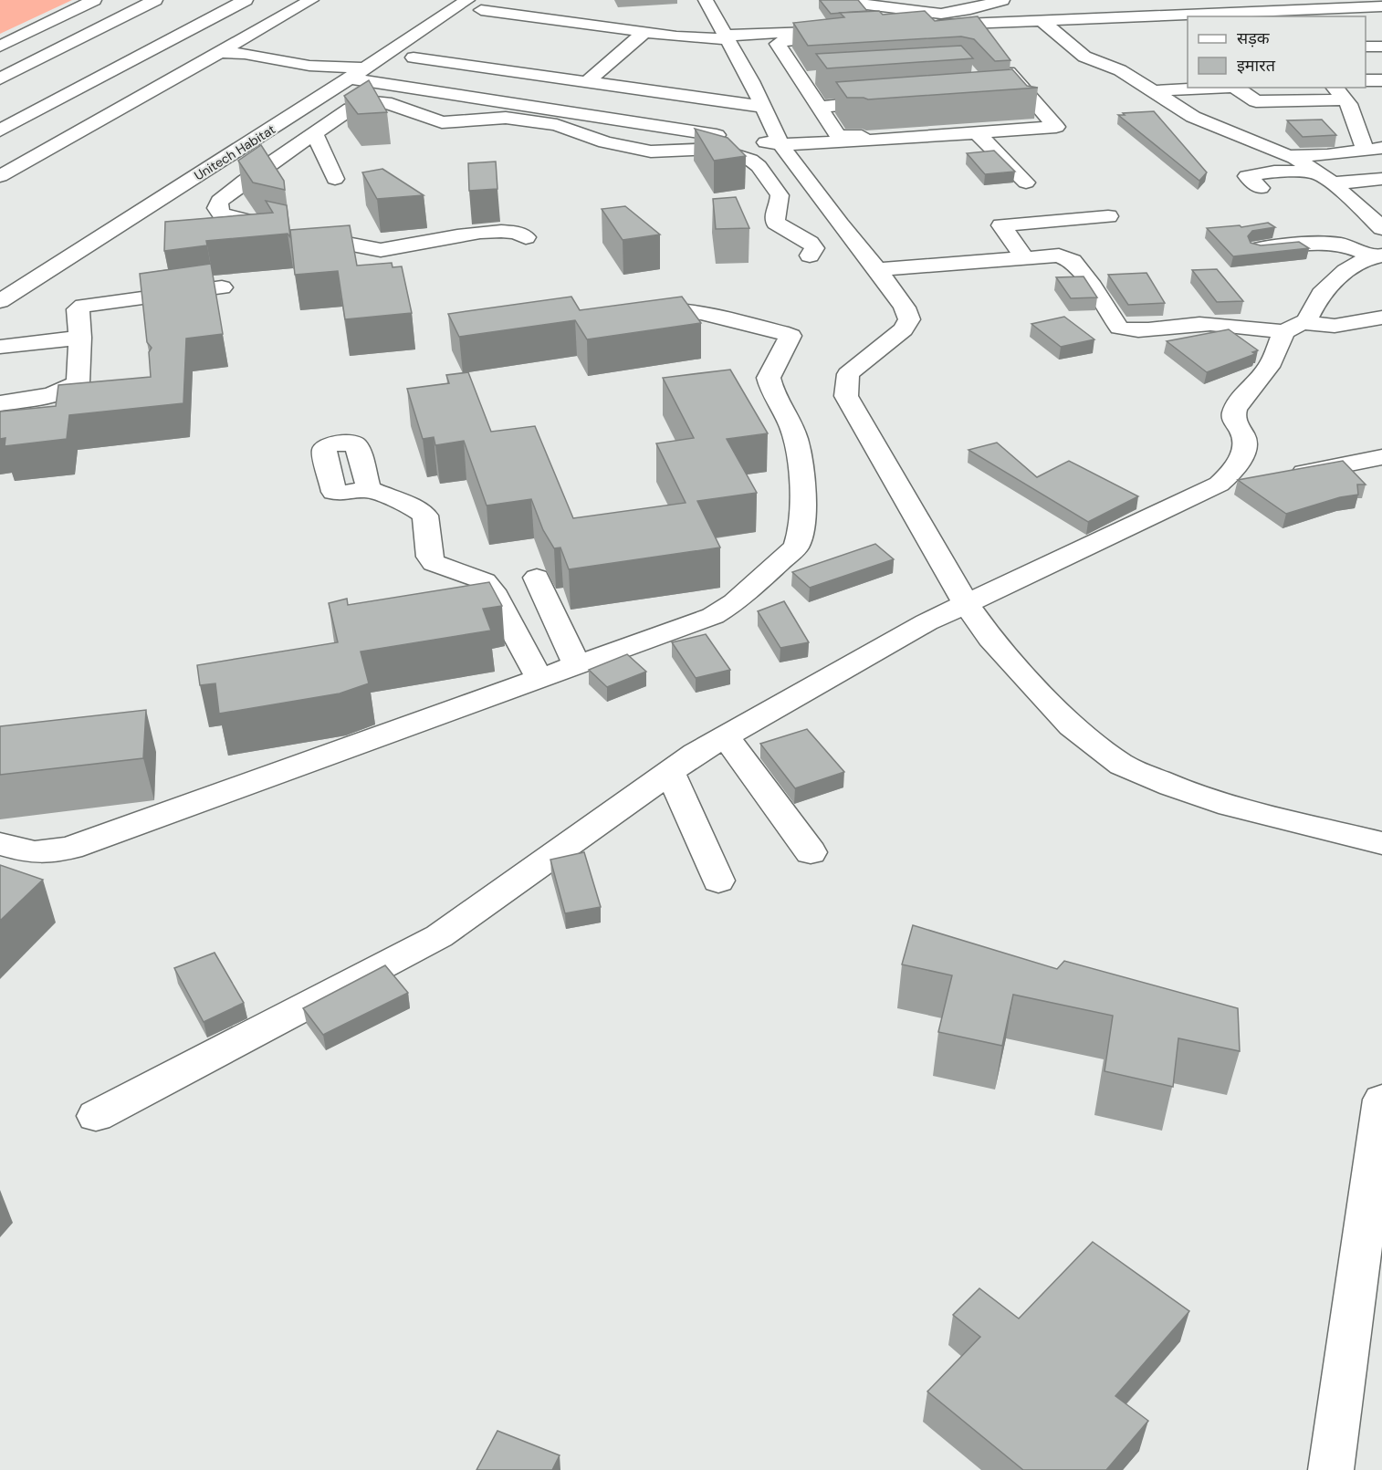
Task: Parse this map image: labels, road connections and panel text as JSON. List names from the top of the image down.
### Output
{
  "streets": {
    "street": ["Unitech Habitat"]
  },
  "legend": ["सड़क", "इमारत"]
}
